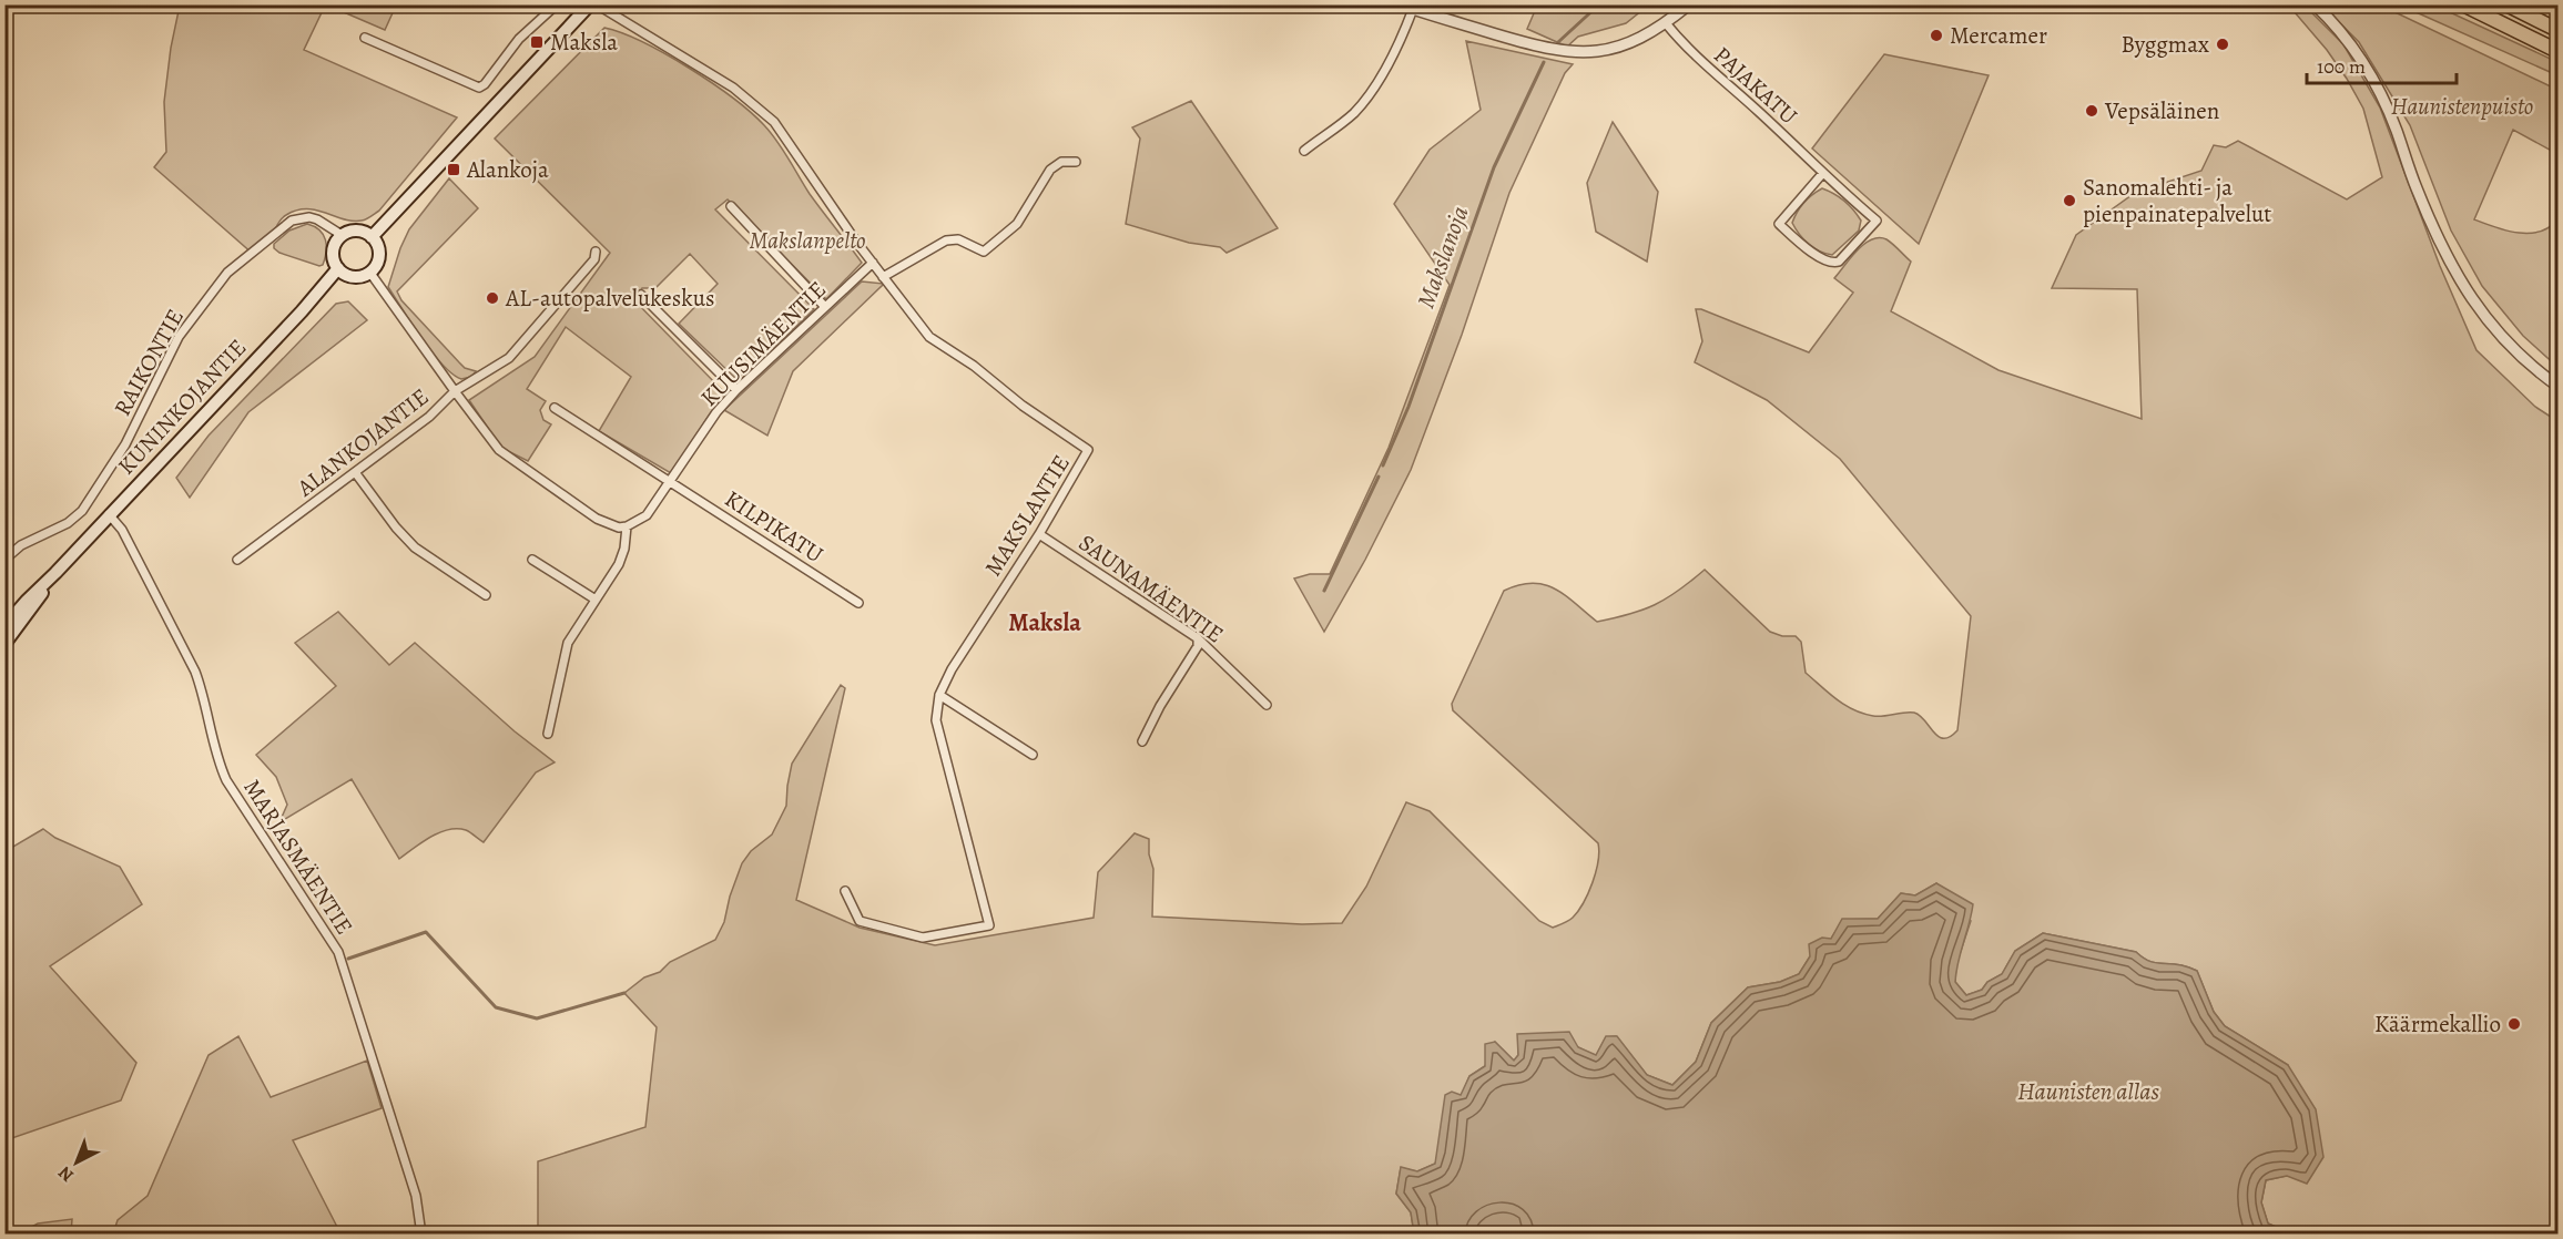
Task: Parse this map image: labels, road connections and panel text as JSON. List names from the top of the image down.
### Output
{
  "streets": {
    "main road": ["KUNINKOJANTIE"],
    "street": [
      "PAJAKATU",
      "KUUSIMÄENTIE",
      "RAIKONTIE",
      "ALANKOJANTIE",
      "MAKSLANTIE",
      "KILPIKATU",
      "SAUNAMÄENTIE",
      "MARJASMÄENTIE"
    ]
  },
  "crossings": [
    ["KUUSIMÄENTIE", "MAKSLANTIE"],
    ["KUUSIMÄENTIE", "KILPIKATU"],
    ["RAIKONTIE", "KUNINKOJANTIE"],
    ["RAIKONTIE", "ALANKOJANTIE"],
    ["KUNINKOJANTIE", "ALANKOJANTIE"],
    ["KUNINKOJANTIE", "MARJASMÄENTIE"],
    ["MAKSLANTIE", "SAUNAMÄENTIE"]
  ],
  "districts": ["Maksla"],
  "water": ["Makslanoja", "Haunisten allas"],
  "parks": ["Haunistenpuisto", "Makslanpelto"],
  "places": {
    "other": [
      "Mercamer",
      "Byggmax",
      "Vepsäläinen",
      "Sanomalehti- ja pienpainatepalvelut",
      "AL-autopalvelukeskus",
      "Käärmekallio"
    ],
    "transit": ["Maksla", "Alankoja"]
  },
  "scale_bar": "100 m",
  "north": "bottom left"
}
